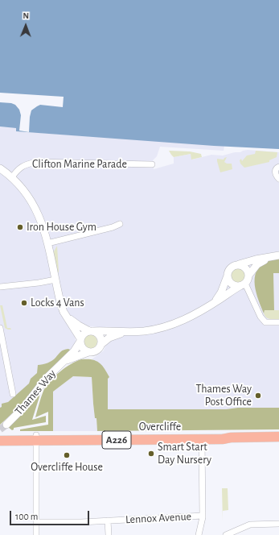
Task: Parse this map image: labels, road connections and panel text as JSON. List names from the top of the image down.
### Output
{
  "streets": {
    "main road": ["Overcliffe", "A226"],
    "street": ["Clifton Marine Parade", "Thames Way", "Lennox Avenue"]
  },
  "places": [
    "Iron House Gym",
    "Locks 4 Vans",
    "Thames Way Post Office",
    "Smart Start Day Nursery",
    "Overcliffe House"
  ],
  "scale_bar": "100 m",
  "north": "top"
}
